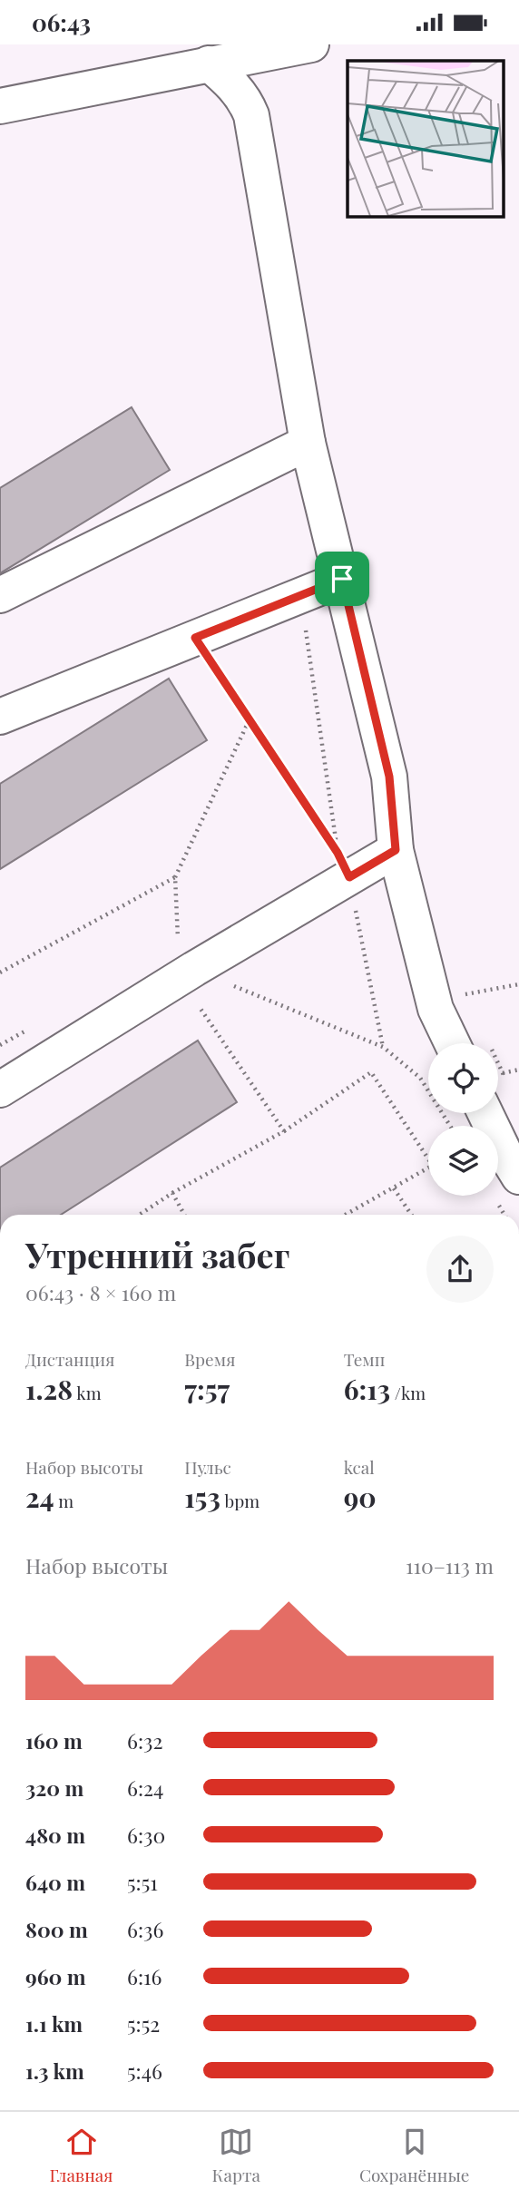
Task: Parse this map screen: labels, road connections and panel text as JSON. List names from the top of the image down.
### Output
{
  "page": {
    "status": "06:43",
    "heading": ["Утренний забег", "06:43 · 8 × 160 m"],
    "stats": [
      ["Дистанция", "1.28 km"],
      ["Время", "7:57"],
      ["Темп", "6:13 /km"],
      ["Набор высоты", "24 m"],
      ["Пульс", "153 bpm"],
      ["kcal", "90"]
    ],
    "chart": ["Набор высоты", "110–113 m"],
    "list": [
      {
        "name": "160 m",
        "note": "6:32"
      },
      {
        "name": "320 m",
        "note": "6:24"
      },
      {
        "name": "480 m",
        "note": "6:30"
      },
      {
        "name": "640 m",
        "note": "5:51"
      },
      {
        "name": "800 m",
        "note": "6:36"
      },
      {
        "name": "960 m",
        "note": "6:16"
      },
      {
        "name": "1.1 km",
        "note": "5:52"
      },
      {
        "name": "1.3 km",
        "note": "5:46"
      }
    ],
    "tabs": ["Главная", "Карта", "Сохранённые"]
  }
}
